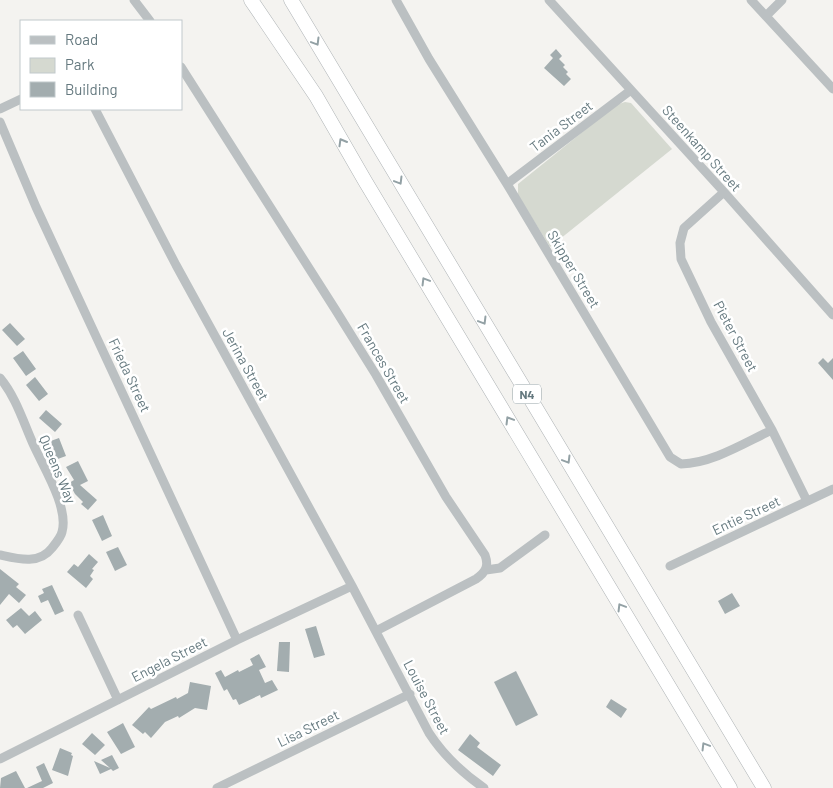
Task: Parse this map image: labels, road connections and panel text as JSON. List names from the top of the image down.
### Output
{
  "streets": {
    "highway": ["N4"],
    "street": [
      "Tania Street",
      "Steenkamp Street",
      "Skipper Street",
      "Pieter Street",
      "Frances Street",
      "Jerina Street",
      "Frieda Street",
      "Queens Way",
      "Entie Street",
      "Engela Street",
      "Louise Street",
      "Lisa Street"
    ]
  },
  "crossings": [
    ["Tania Street", "Steenkamp Street"],
    ["Tania Street", "Skipper Street"],
    ["Steenkamp Street", "Pieter Street"],
    ["Skipper Street", "Pieter Street"],
    ["Pieter Street", "Entie Street"],
    ["Jerina Street", "Engela Street"],
    ["Jerina Street", "Louise Street"],
    ["Frieda Street", "Engela Street"],
    ["Louise Street", "Lisa Street"]
  ],
  "legend": ["Road", "Park", "Building"]
}
